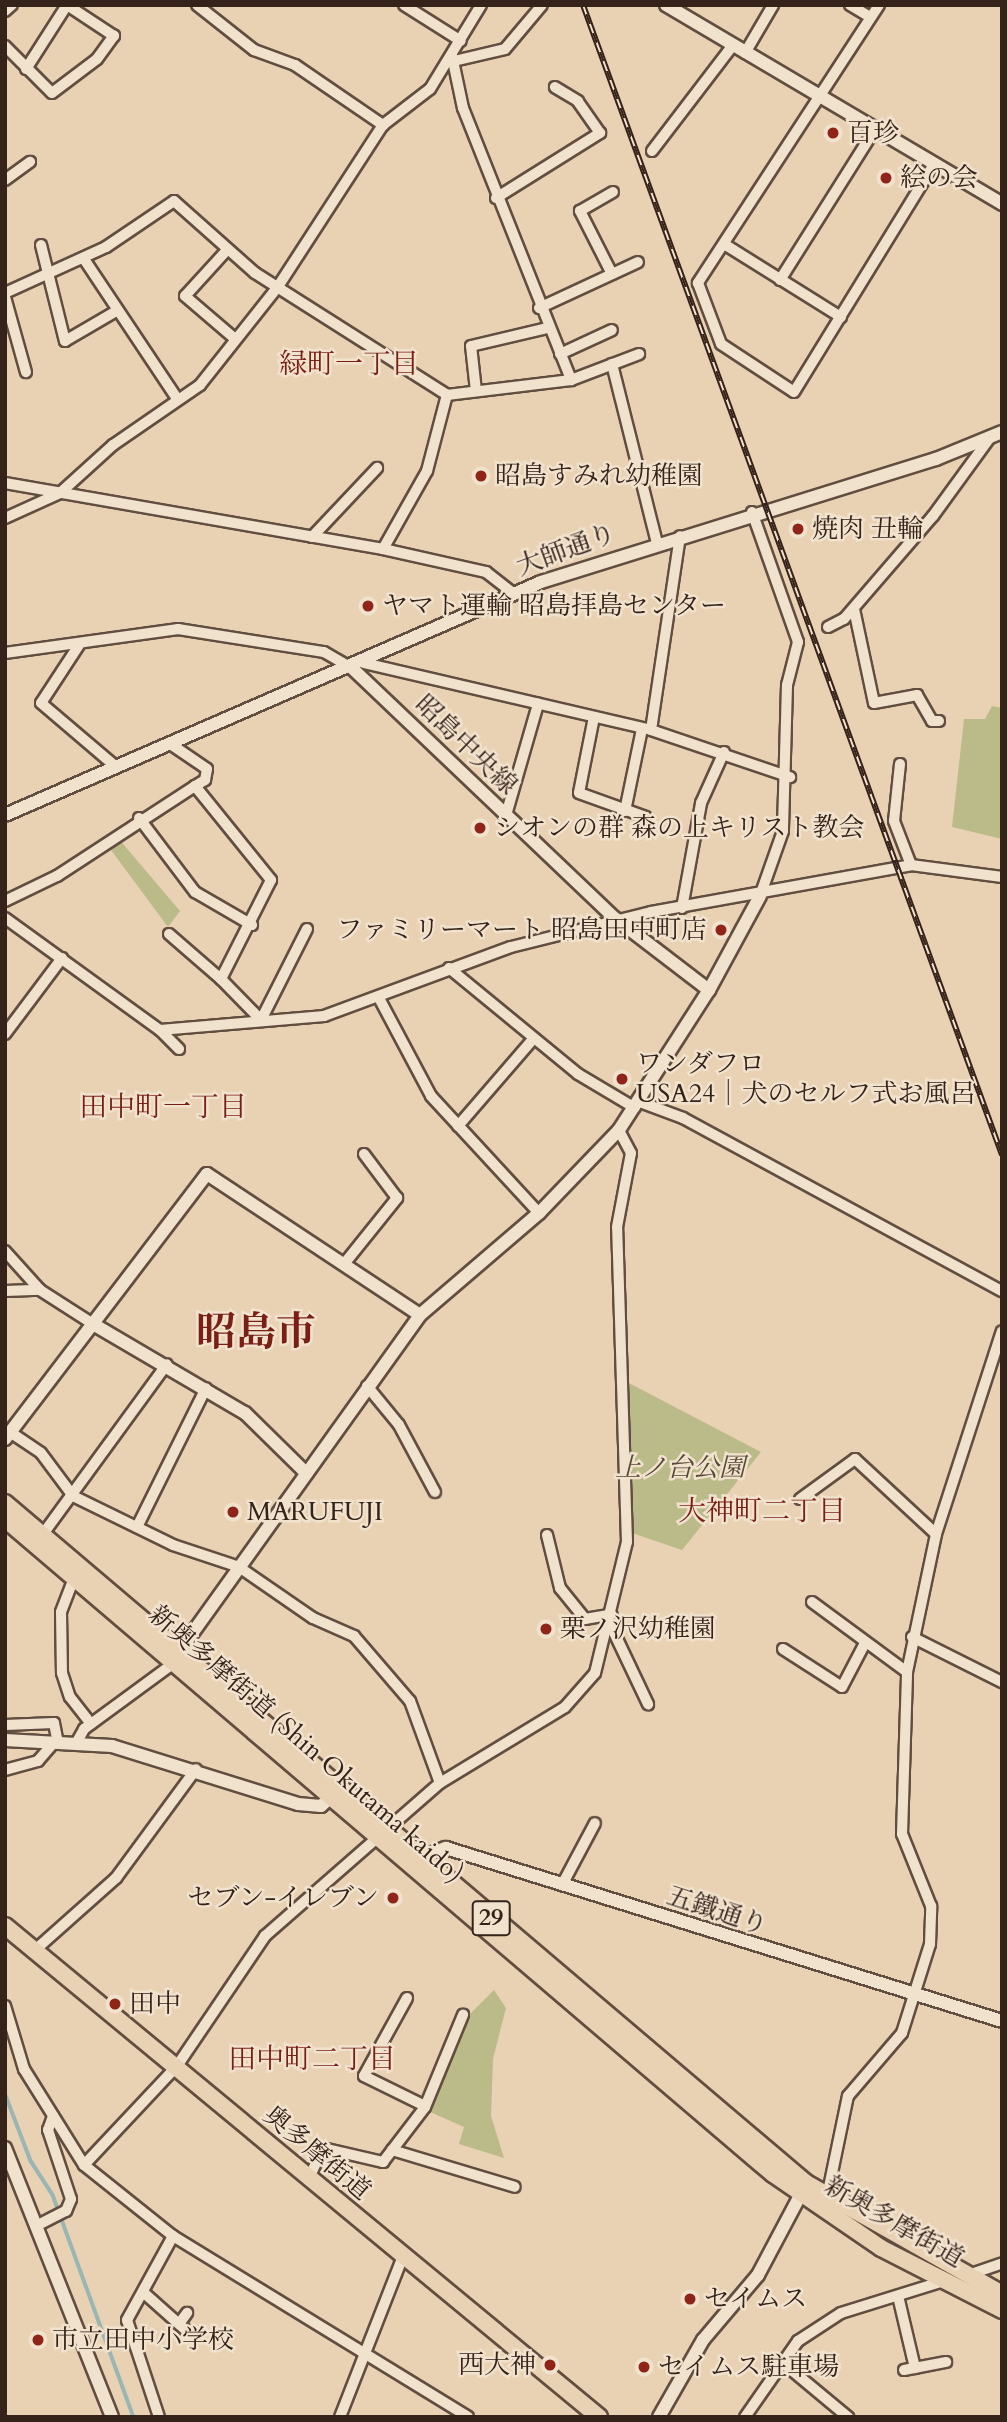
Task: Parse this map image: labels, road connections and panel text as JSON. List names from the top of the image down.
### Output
{
  "streets": {
    "main road": [
      "新奥多摩街道 (Shin Okutama kaido)",
      "29",
      "奥多摩街道",
      "新奥多摩街道"
    ],
    "street": ["大師通り", "昭島中央線", "五鐵通り"]
  },
  "crossings": [
    ["大師通り", "昭島中央線"],
    ["新奥多摩街道 (Shin Okutama kaido)", "五鐵通り"],
    ["新奥多摩街道 (Shin Okutama kaido)", "29"],
    ["新奥多摩街道 (Shin Okutama kaido)", "新奥多摩街道"]
  ],
  "districts": [
    "緑町一丁目",
    "田中町一丁目",
    "昭島市",
    "大神町二丁目",
    "田中町二丁目"
  ],
  "parks": ["上ノ台公園"],
  "places": [
    "百珍",
    "絵の会",
    "昭島すみれ幼稚園",
    "焼肉 丑輪",
    "ヤマト運輸 昭島拝島センター",
    "シオンの群 森の上キリスト教会",
    "ファミリーマート 昭島田中町店",
    "ワンダフロ USA24｜犬のセルフ式お風呂",
    "MARUFUJI",
    "栗ノ沢幼稚園",
    "セブン-イレブン",
    "田中",
    "セイムス",
    "市立田中小学校",
    "西大神",
    "セイムス駐車場"
  ]
}
